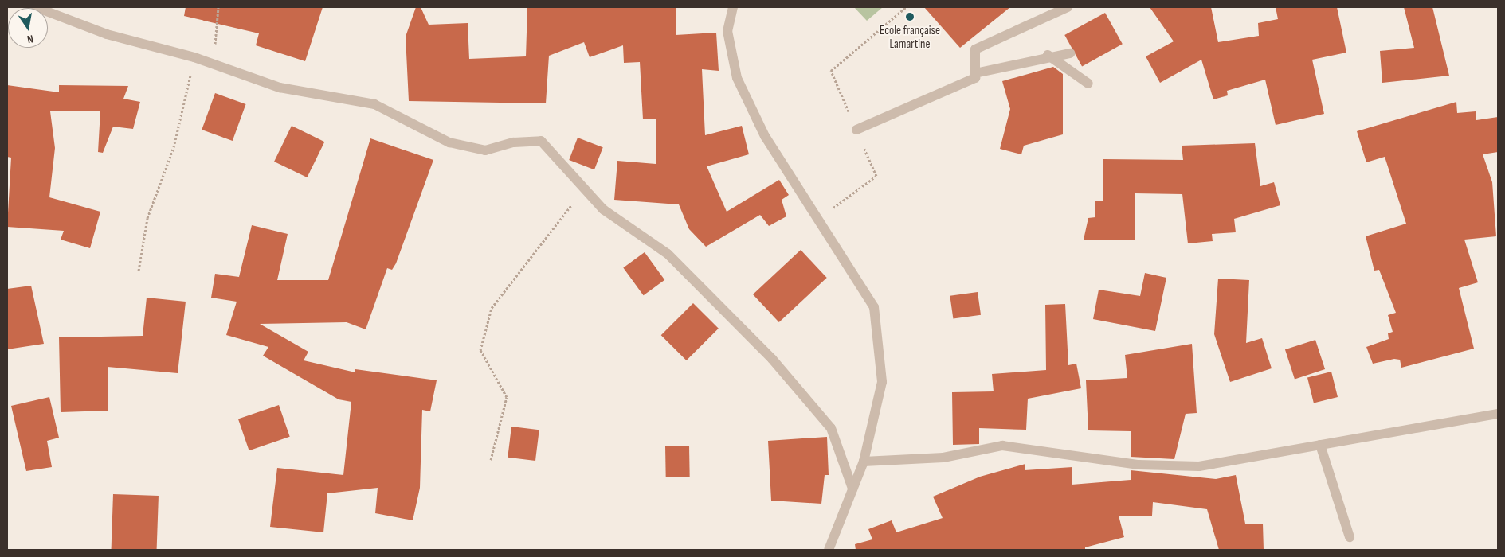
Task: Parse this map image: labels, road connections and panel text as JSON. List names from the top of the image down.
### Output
{
  "places": ["Ecole française Lamartine"],
  "north": "bottom"
}
